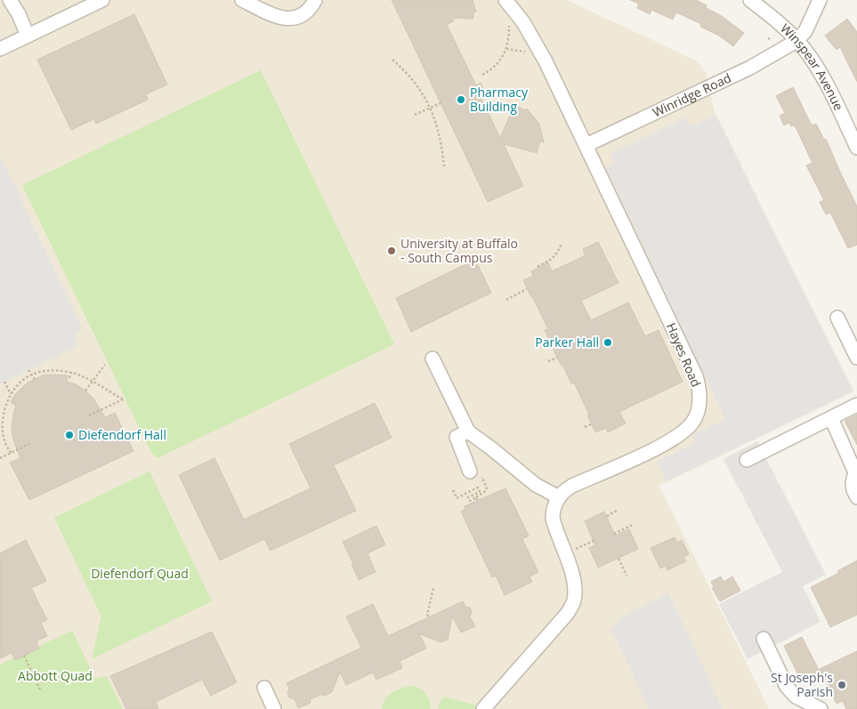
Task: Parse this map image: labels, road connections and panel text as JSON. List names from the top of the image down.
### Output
{
  "streets": {
    "street": ["Winspear Avenue", "Winridge Road", "Hayes Road"]
  },
  "crossings": [
    ["Winspear Avenue", "Winridge Road"],
    ["Winridge Road", "Hayes Road"]
  ],
  "parks": ["Diefendorf Quad", "Abbott Quad"],
  "places": [
    "Pharmacy Building",
    "University at Buffalo - South Campus",
    "Parker Hall",
    "Diefendorf Hall",
    "St Joseph's Parish"
  ]
}
